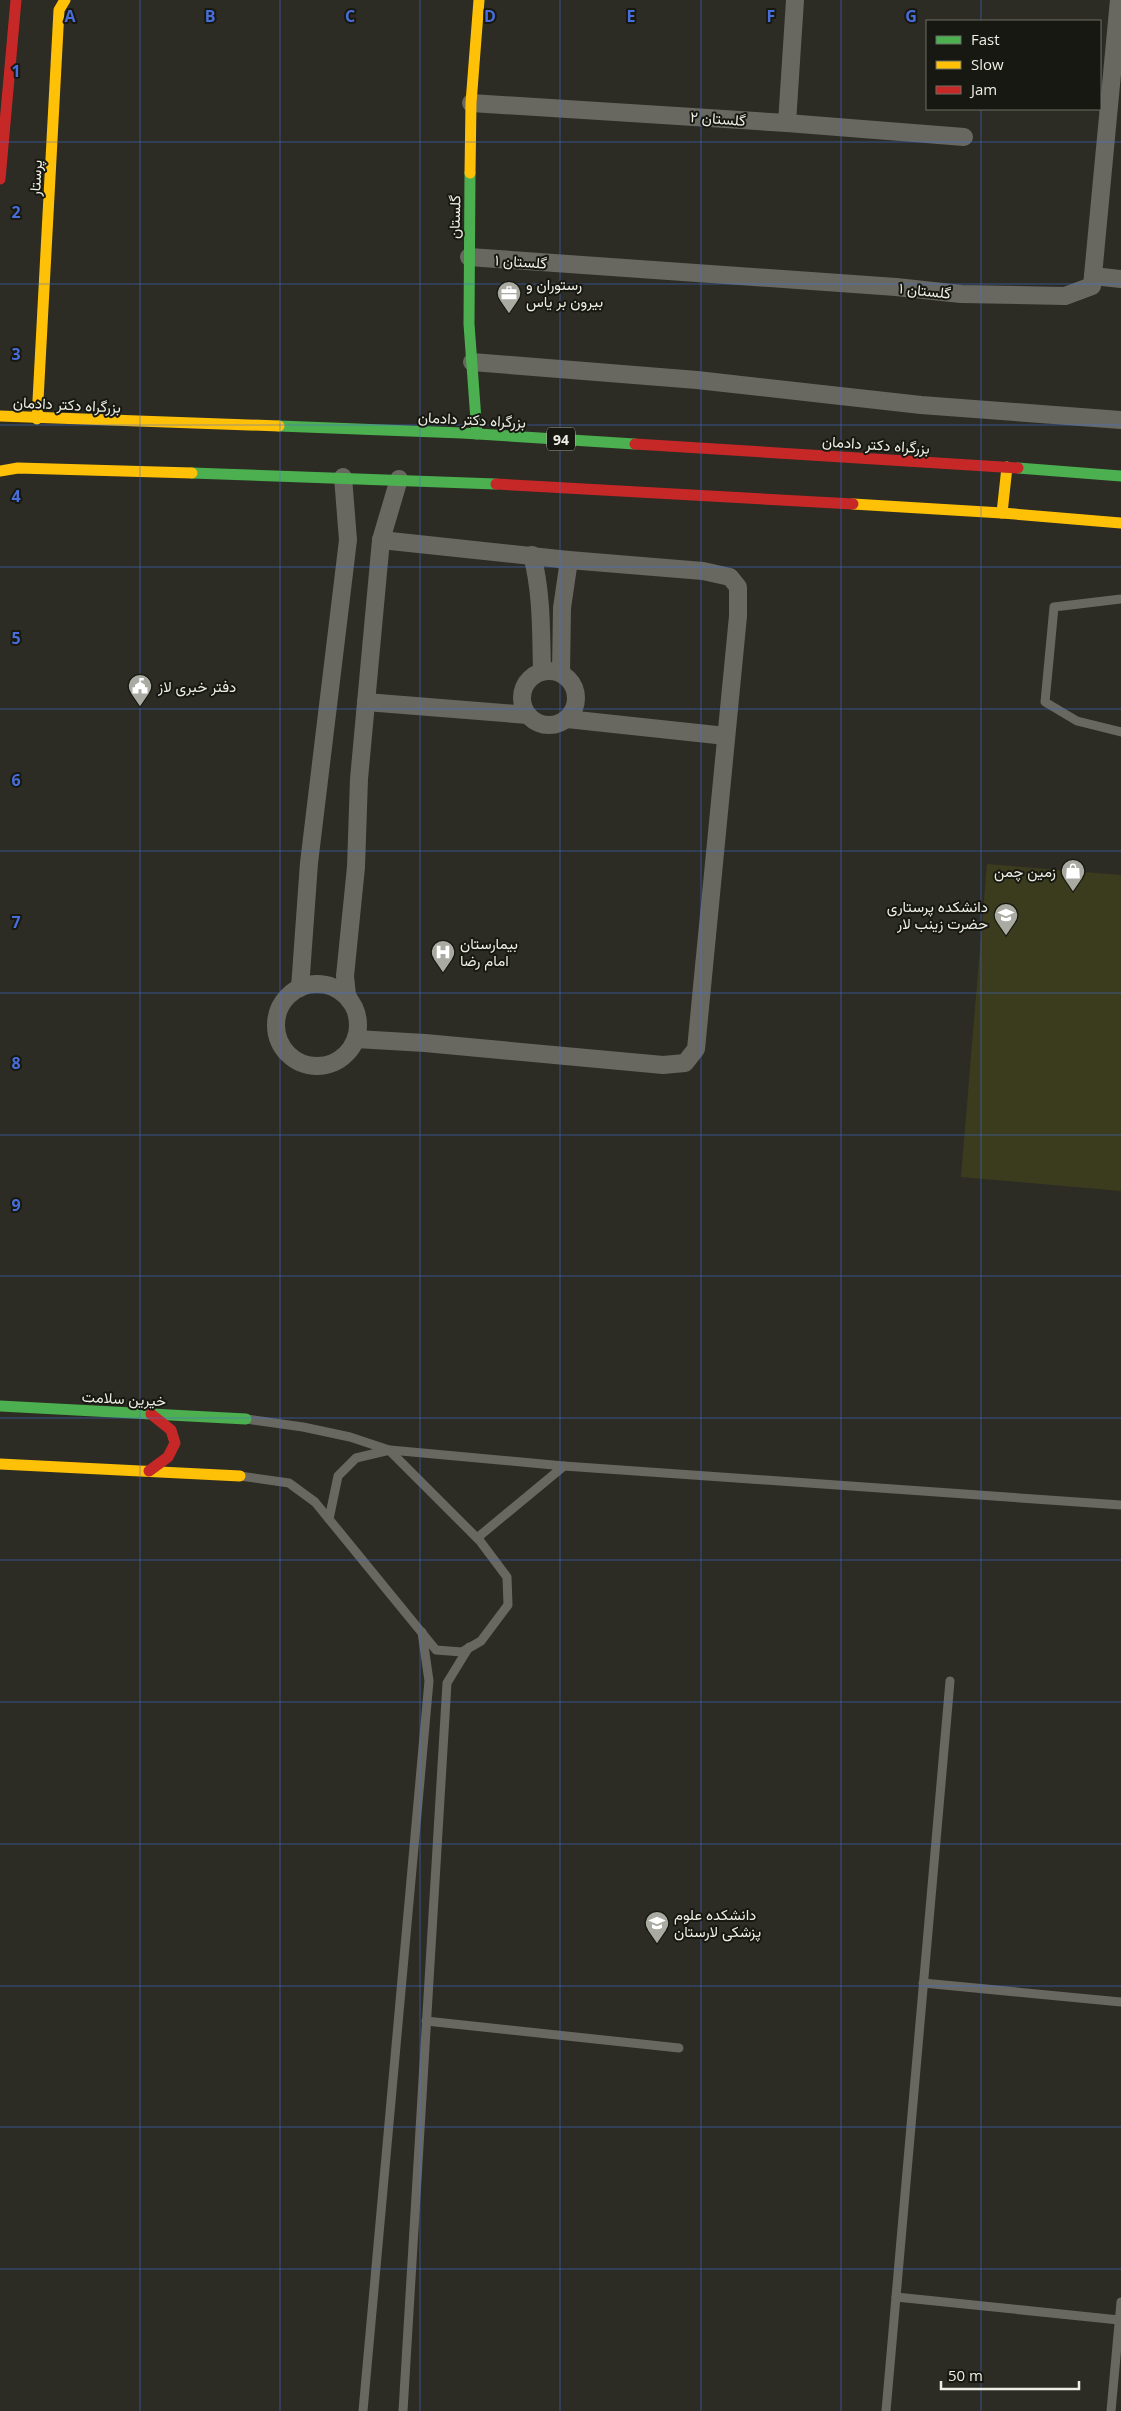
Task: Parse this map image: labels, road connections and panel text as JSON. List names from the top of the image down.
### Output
{
  "streets": {
    "main road": [
      "پرستار",
      "گلستان",
      "بزرگراه دکتر دادمان",
      "94",
      "خیرین سلامت"
    ],
    "street": ["گلستان ۲", "گلستان ۱"]
  },
  "crossings": [
    ["گلستان ۲", "گلستان"],
    ["پرستار", "بزرگراه دکتر دادمان"],
    ["گلستان", "گلستان ۱"],
    ["گلستان", "بزرگراه دکتر دادمان"]
  ],
  "places": {
    "office": ["رستوران و بیرون بر یاس"],
    "public building": ["دفتر خبری لاز"],
    "shop": ["زمین چمن"],
    "school or university": ["دانشکده پرستاری حضرت زینب لار", "دانشکده علوم پزشکی لارستان"],
    "hospital": ["بیمارستان امام رضا"]
  },
  "legend": ["Fast", "Slow", "Jam"],
  "scale_bar": "50 m",
  "grid": {
    "columns": [
      "A",
      "B",
      "C",
      "D",
      "E",
      "F",
      "G"
    ],
    "rows": [
      "1",
      "2",
      "3",
      "4",
      "5",
      "6",
      "7",
      "8",
      "9"
    ]
  }
}
